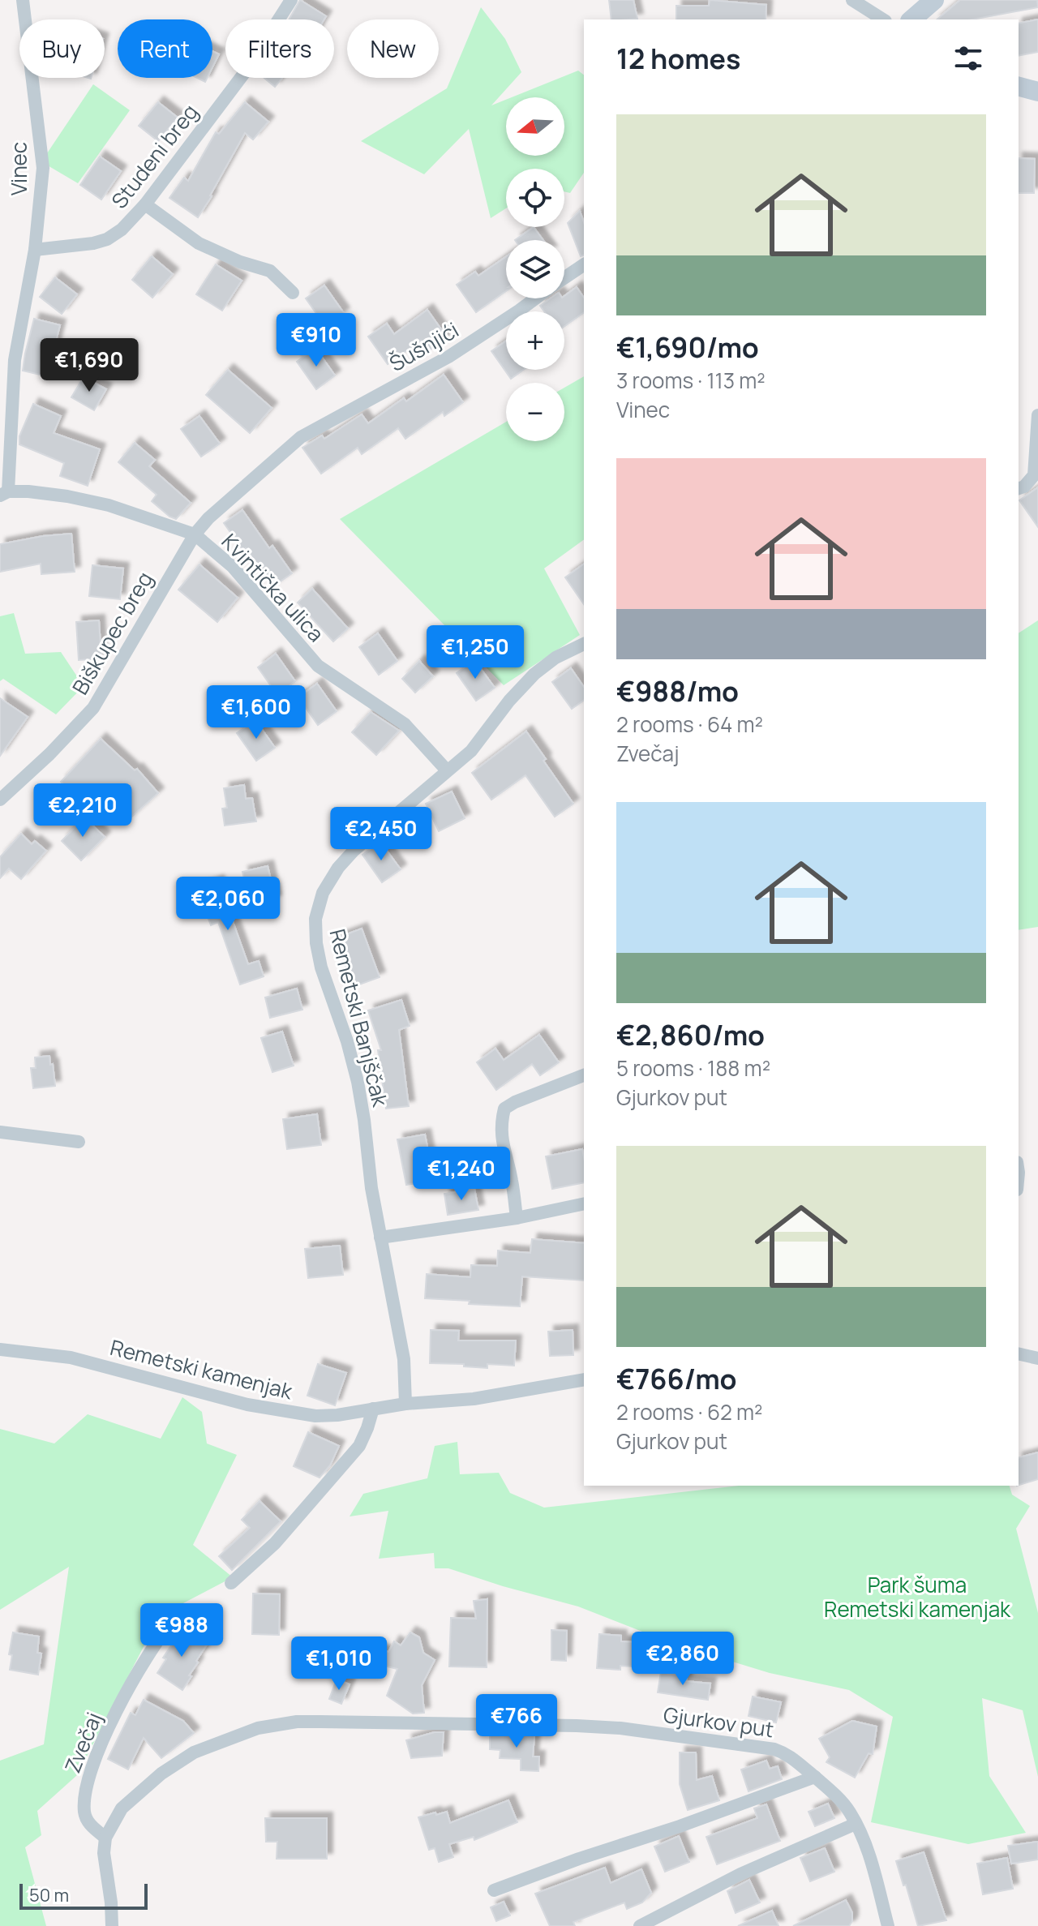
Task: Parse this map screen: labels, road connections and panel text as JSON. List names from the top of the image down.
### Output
{
  "streets": {
    "street": [
      "Studeni breg",
      "Vinec",
      "Šušnjići",
      "Kvintička ulica",
      "Biškupec breg",
      "Remetski Banjščak",
      "Remetski kamenjak",
      "Gjurkov put",
      "Zvečaj"
    ]
  },
  "crossings": [
    ["Studeni breg", "Vinec"],
    ["Vinec", "Kvintička ulica"],
    ["Šušnjići", "Kvintička ulica"],
    ["Šušnjići", "Biškupec breg"],
    ["Kvintička ulica", "Biškupec breg"],
    ["Kvintička ulica", "Remetski Banjščak"],
    ["Remetski Banjščak", "Remetski kamenjak"],
    ["Gjurkov put", "Zvečaj"]
  ],
  "parks": ["Park šuma Remetski kamenjak"],
  "scale_bar": "50 m",
  "north": "left",
  "page": {
    "chip": [
      "Buy",
      "Rent",
      "Filters",
      "New"
    ],
    "heading": "12 homes",
    "map_buttons": ["+", "−"],
    "list": [
      {
        "name": "€1,690/mo",
        "note": "3 rooms · 113 m² · Vinec"
      },
      {
        "name": "€988/mo",
        "note": "2 rooms · 64 m² · Zvečaj"
      },
      {
        "name": "€2,860/mo",
        "note": "5 rooms · 188 m² · Gjurkov put"
      },
      {
        "name": "€766/mo",
        "note": "2 rooms · 62 m² · Gjurkov put"
      }
    ],
    "price": [
      "€910",
      "€1,690",
      "€1,250",
      "€1,600",
      "€2,210",
      "€2,450",
      "€2,060",
      "€1,240",
      "€988",
      "€2,860",
      "€1,010",
      "€766"
    ],
    "scale": "50 m"
  }
}
